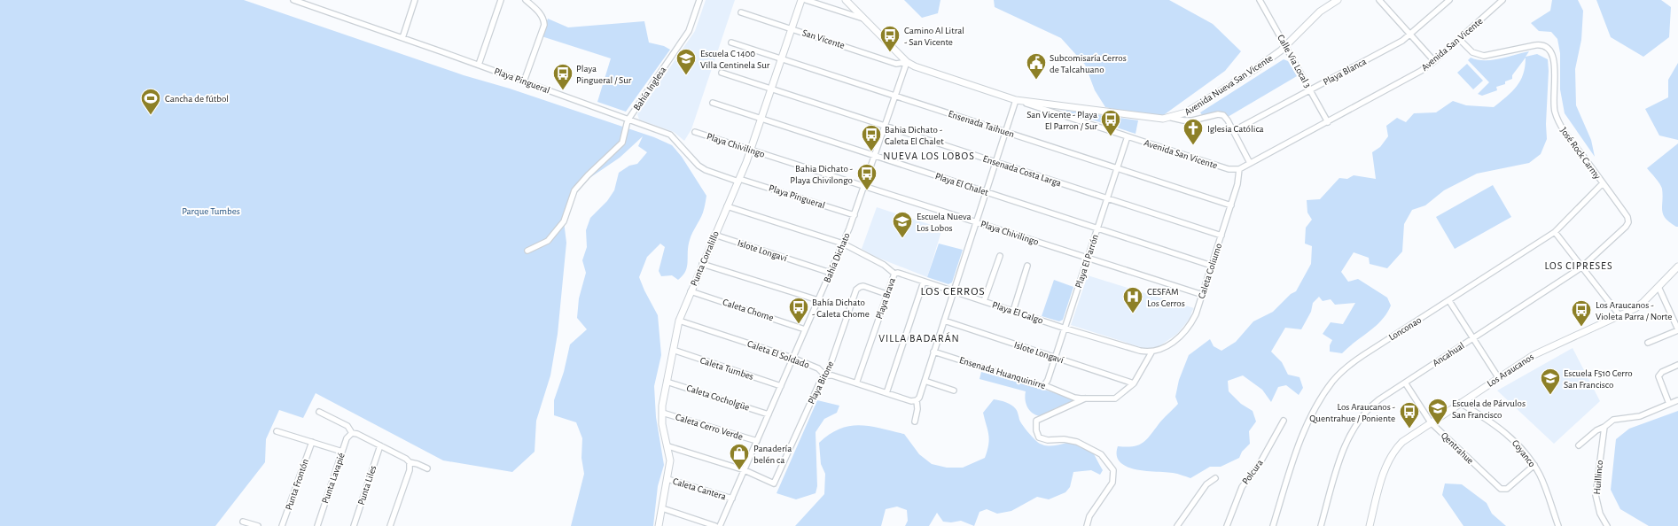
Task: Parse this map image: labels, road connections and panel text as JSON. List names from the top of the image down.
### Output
{
  "streets": {
    "street": [
      "San Vicente",
      "Avenida San Vicente",
      "Calle Via Local 3",
      "Playa Blanca",
      "Playa Pingueral",
      "Avenida Nueva San Vicente",
      "Bahía Inglesa",
      "Ensenada Taihuen",
      "Playa Chivilingo",
      "José Rock Carmy",
      "Ensenada Costa Larga",
      "Playa El Chalet",
      "Islote Longaví",
      "Bahía Dichato",
      "Punta Corralillo",
      "Playa El Parrón",
      "Caleta Coliumo",
      "Playa Brava",
      "Caleta Chome",
      "Playa El Galgo",
      "Lonconao",
      "Caleta El Soldado",
      "Ancahual",
      "Caleta Tumbes",
      "Los Araucanos",
      "Ensenada Huanquinirre",
      "Playa Bitone",
      "Caleta Cocholgüe",
      "Caleta Cerro Verde",
      "Qentrahue",
      "Coyanco",
      "Polcura",
      "Huillinco",
      "Punta Lavapié",
      "Punta Frontón",
      "Punta Liles",
      "Caleta Cantera"
    ]
  },
  "crossings": [
    ["San Vicente", "Avenida San Vicente"],
    ["San Vicente", "Bahía Dichato"],
    ["San Vicente", "Punta Corralillo"],
    ["Avenida San Vicente", "Calle Via Local 3"],
    ["Avenida San Vicente", "Avenida Nueva San Vicente"],
    ["Avenida San Vicente", "José Rock Carmy"],
    ["Avenida San Vicente", "Bahía Dichato"],
    ["Avenida San Vicente", "Playa El Parrón"],
    ["Avenida San Vicente", "Caleta Coliumo"],
    ["Calle Via Local 3", "Playa Blanca"],
    ["Calle Via Local 3", "Avenida Nueva San Vicente"],
    ["Playa Pingueral", "Bahía Inglesa"],
    ["Playa Pingueral", "Bahía Dichato"],
    ["Playa Pingueral", "Punta Corralillo"],
    ["Ensenada Taihuen", "Bahía Dichato"],
    ["Ensenada Taihuen", "Punta Corralillo"],
    ["Ensenada Taihuen", "Playa El Parrón"],
    ["Ensenada Taihuen", "Caleta Coliumo"],
    ["Playa Chivilingo", "Bahía Dichato"],
    ["Playa Chivilingo", "Punta Corralillo"],
    ["Playa Chivilingo", "Playa El Parrón"],
    ["Playa Chivilingo", "Caleta Coliumo"],
    ["José Rock Carmy", "Lonconao"],
    ["José Rock Carmy", "Ancahual"],
    ["Ensenada Costa Larga", "Bahía Dichato"],
    ["Ensenada Costa Larga", "Punta Corralillo"],
    ["Ensenada Costa Larga", "Playa El Parrón"],
    ["Ensenada Costa Larga", "Caleta Coliumo"],
    ["Playa El Chalet", "Bahía Dichato"],
    ["Playa El Chalet", "Punta Corralillo"],
    ["Playa El Chalet", "Playa El Parrón"],
    ["Playa El Chalet", "Caleta Coliumo"],
    ["Islote Longaví", "Bahía Dichato"],
    ["Islote Longaví", "Punta Corralillo"],
    ["Islote Longaví", "Playa El Parrón"],
    ["Bahía Dichato", "Caleta Chome"],
    ["Bahía Dichato", "Playa El Galgo"],
    ["Bahía Dichato", "Caleta El Soldado"],
    ["Bahía Dichato", "Caleta Tumbes"],
    ["Bahía Dichato", "Playa Bitone"],
    ["Bahía Dichato", "Caleta Cocholgüe"],
    ["Bahía Dichato", "Caleta Cerro Verde"],
    ["Bahía Dichato", "Caleta Cantera"],
    ["Punta Corralillo", "Caleta Chome"],
    ["Punta Corralillo", "Playa El Galgo"],
    ["Punta Corralillo", "Caleta El Soldado"],
    ["Punta Corralillo", "Caleta Tumbes"],
    ["Punta Corralillo", "Caleta Cocholgüe"],
    ["Punta Corralillo", "Caleta Cerro Verde"],
    ["Punta Corralillo", "Caleta Cantera"],
    ["Playa El Parrón", "Playa El Galgo"],
    ["Playa El Parrón", "Ensenada Huanquinirre"],
    ["Caleta Coliumo", "Playa El Galgo"],
    ["Playa Brava", "Playa El Galgo"],
    ["Playa Brava", "Caleta El Soldado"],
    ["Playa Brava", "Playa Bitone"],
    ["Caleta El Soldado", "Playa Bitone"],
    ["Ancahual", "Qentrahue"],
    ["Los Araucanos", "Qentrahue"],
    ["Los Araucanos", "Coyanco"],
    ["Qentrahue", "Coyanco"]
  ],
  "districts": [
    "NUEVA LOS LOBOS",
    "LOS CIPRESES",
    "LOS CERROS",
    "VILLA BADARÁN"
  ],
  "parks": ["Parque Tumbes"],
  "places": {
    "bus stop": [
      "Camino Al Litral - San Vicente",
      "Playa Pingueral / Sur",
      "San Vicente - Playa El Parron / Sur",
      "Bahia Dichato - Caleta El Chalet",
      "Bahia Dichato - Playa Chivilongo",
      "Bahía Dichato - Caleta Chome",
      "Los Araucanos - Violeta Parra / Norte",
      "Los Araucanos - Quentrahue / Poniente"
    ],
    "school or university": [
      "Escuela C 1400 Villa Centinela Sur",
      "Escuela Nueva Los Lobos",
      "Escuela F510 Cerro San Francisco",
      "Escuela de Párvulos San Francisco"
    ],
    "public building": ["Subcomisaría Cerros de Talcahuano"],
    "sports": ["Cancha de fútbol"],
    "church": ["Iglesia Católica"],
    "hospital": ["CESFAM Los Cerros"],
    "shop": ["Panadería belén ca"]
  }
}
